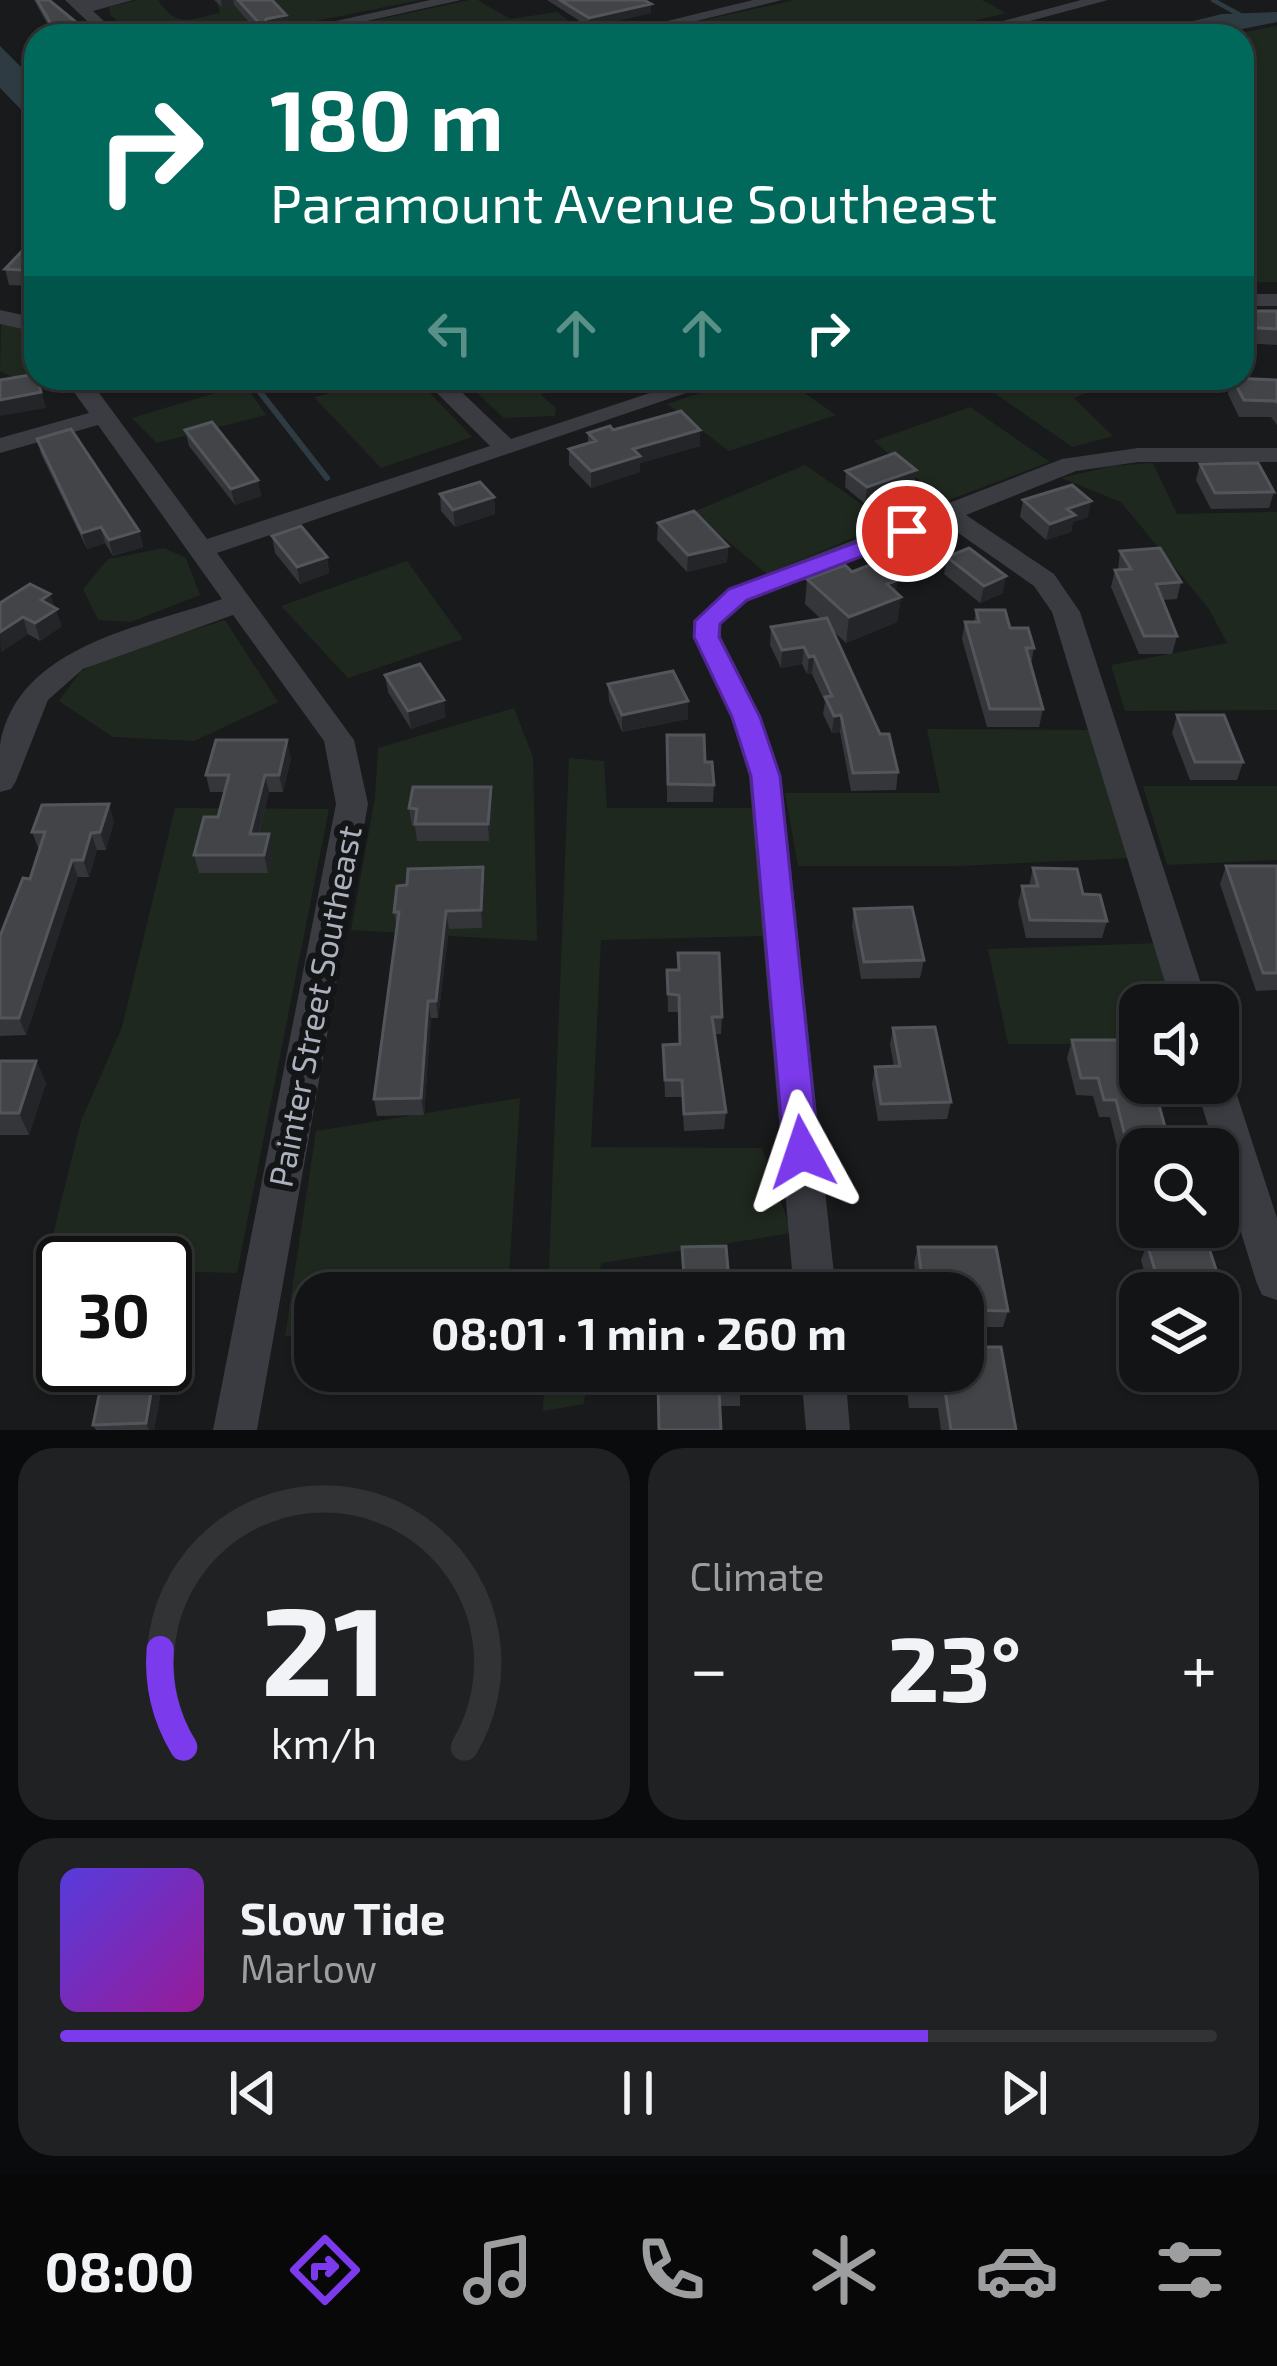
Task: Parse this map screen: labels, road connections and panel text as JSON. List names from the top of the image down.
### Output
{
  "streets": {
    "street": ["Painter Street Southeast"]
  },
  "page": {
    "turn": ["180 m", "Paramount Avenue Southeast"],
    "limit": "30",
    "trip": "08:01 · 1 min · 260 m",
    "tile": "Climate",
    "heat": ["−", "23°", "+"],
    "song": ["Slow Tide", "Marlow"],
    "tabs": "08:00",
    "gauge": ["21", "km/h"]
  }
}
